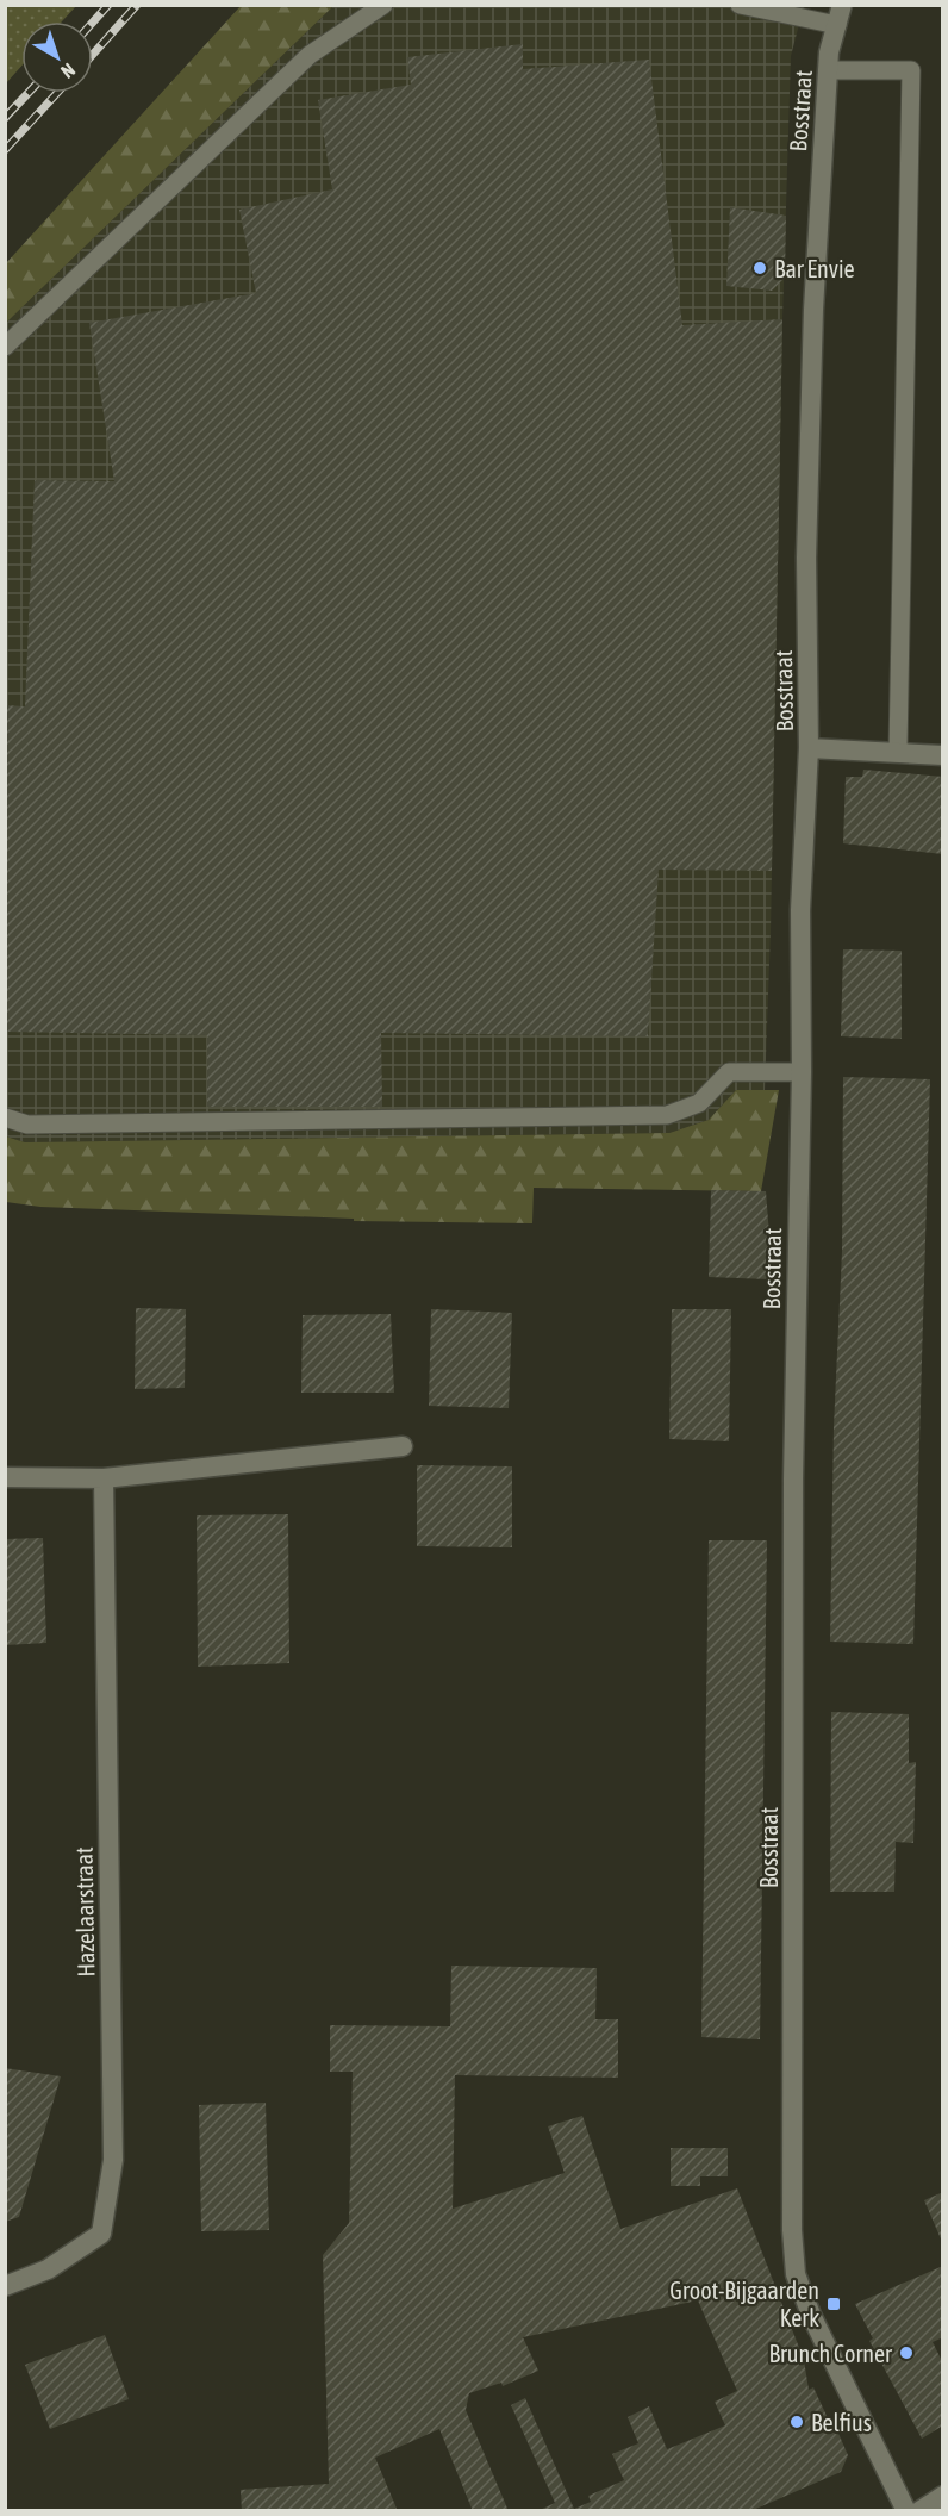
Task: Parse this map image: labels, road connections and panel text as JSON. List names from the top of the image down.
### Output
{
  "streets": {
    "street": ["Bosstraat", "Hazelaarstraat"]
  },
  "places": {
    "other": ["Bar Envie", "Brunch Corner", "Belfius"],
    "transit": ["Groot-Bijgaarden Kerk"]
  },
  "north": "bottom right"
}
